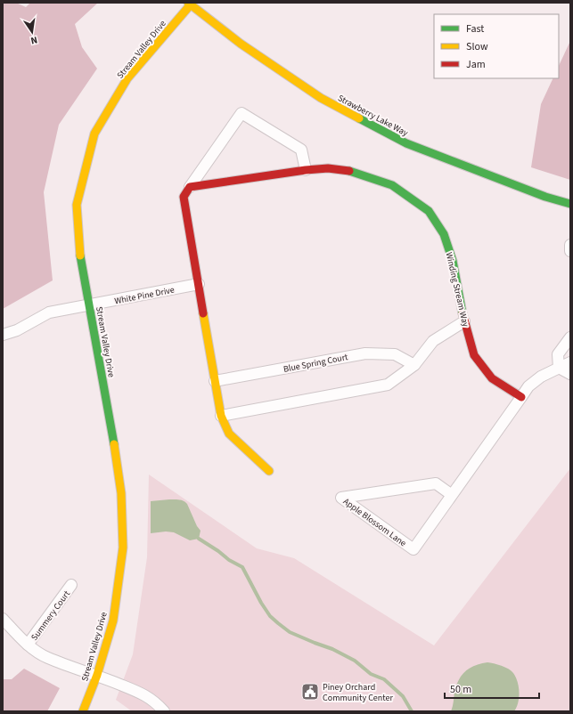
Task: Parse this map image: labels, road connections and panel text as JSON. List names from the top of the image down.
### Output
{
  "streets": {
    "street": [
      "Stream Valley Drive",
      "Strawberry Lake Way",
      "Winding Stream Way",
      "White Pine Drive",
      "Blue Spring Court",
      "Apple Blossom Lane",
      "Summery Court"
    ]
  },
  "crossings": [
    ["Stream Valley Drive", "Strawberry Lake Way"],
    ["Stream Valley Drive", "White Pine Drive"],
    ["Winding Stream Way", "Apple Blossom Lane"]
  ],
  "places": {
    "public building": ["Piney Orchard Community Center"]
  },
  "legend": ["Fast", "Slow", "Jam"],
  "scale_bar": "50 m",
  "north": "bottom"
}
